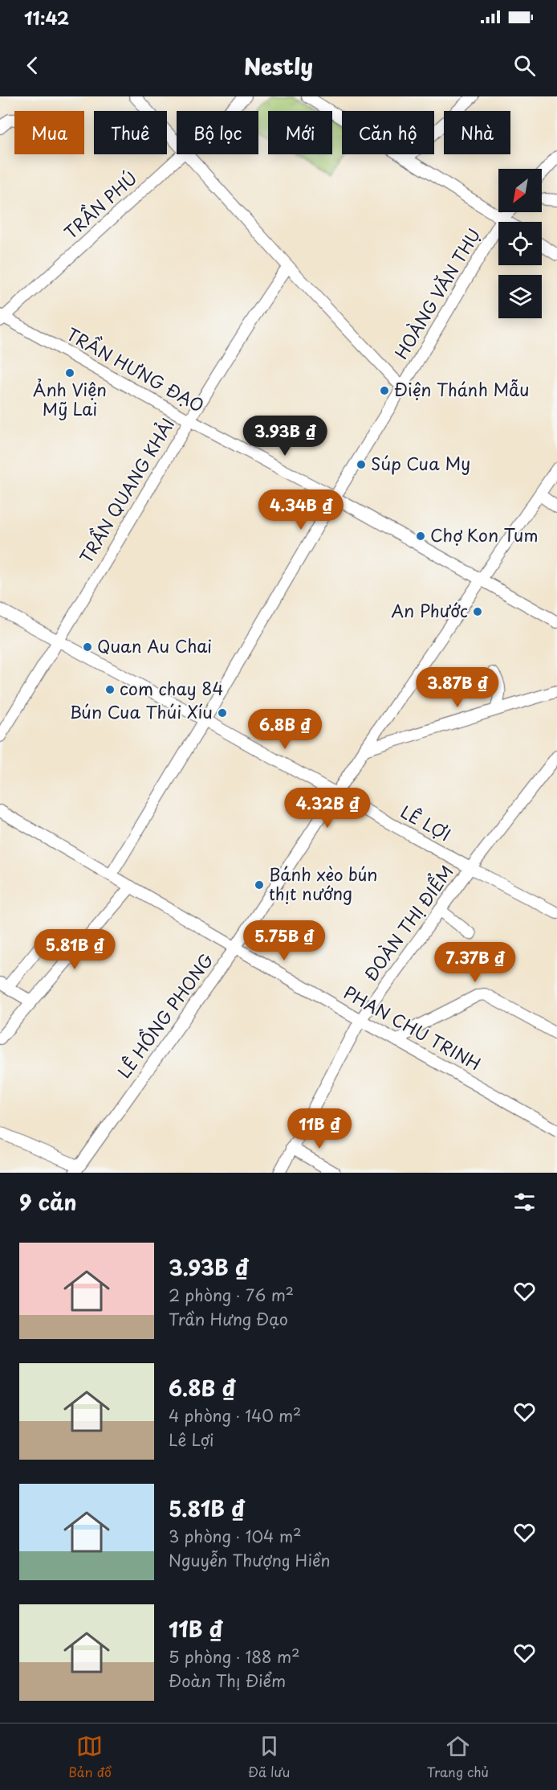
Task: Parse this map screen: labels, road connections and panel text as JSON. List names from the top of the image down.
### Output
{
  "streets": {
    "street": [
      "TRẦN PHÚ",
      "HOÀNG VĂN THỤ",
      "TRẦN HƯNG ĐẠO",
      "TRẦN QUANG KHẢI",
      "LÊ LỢI",
      "ĐOÀN THỊ ĐIỂM",
      "LÊ HỒNG PHONG",
      "PHAN CHU TRINH"
    ]
  },
  "crossings": [
    ["TRẦN PHÚ", "TRẦN HƯNG ĐẠO"],
    ["HOÀNG VĂN THỤ", "TRẦN HƯNG ĐẠO"],
    ["HOÀNG VĂN THỤ", "LÊ LỢI"],
    ["HOÀNG VĂN THỤ", "PHAN CHU TRINH"],
    ["TRẦN HƯNG ĐẠO", "TRẦN QUANG KHẢI"],
    ["TRẦN HƯNG ĐẠO", "LÊ HỒNG PHONG"],
    ["TRẦN QUANG KHẢI", "LÊ LỢI"],
    ["LÊ LỢI", "ĐOÀN THỊ ĐIỂM"],
    ["LÊ LỢI", "LÊ HỒNG PHONG"],
    ["ĐOÀN THỊ ĐIỂM", "PHAN CHU TRINH"],
    ["LÊ HỒNG PHONG", "PHAN CHU TRINH"]
  ],
  "places": [
    "Ảnh Viện Mỹ Lai",
    "Điện Thánh Mẫu",
    "Súp Cua My",
    "Chợ Kon Tum",
    "An Phước",
    "Quan Au Chai",
    "com chay 84",
    "Bún Cua Thúi Xíu",
    "Bánh xèo bún thịt nướng"
  ],
  "north": "bottom left",
  "page": {
    "status": "11:42",
    "header": "Nestly",
    "chip": [
      "Mua",
      "Thuê",
      "Bộ lọc",
      "Mới",
      "Căn hộ",
      "Nhà"
    ],
    "price": [
      "3.93B ₫",
      "4.34B ₫",
      "3.87B ₫",
      "6.8B ₫",
      "4.32B ₫",
      "5.75B ₫",
      "5.81B ₫",
      "7.37B ₫",
      "11B ₫"
    ],
    "heading": "9 căn",
    "list": [
      {
        "name": "3.93B ₫",
        "note": "2 phòng · 76 m² · Trần Hưng Đạo"
      },
      {
        "name": "6.8B ₫",
        "note": "4 phòng · 140 m² · Lê Lợi"
      },
      {
        "name": "5.81B ₫",
        "note": "3 phòng · 104 m² · Nguyễn Thượng Hiền"
      },
      {
        "name": "11B ₫",
        "note": "5 phòng · 188 m² · Đoàn Thị Điểm"
      }
    ],
    "tabs": ["Bản đồ", "Đã lưu", "Trang chủ"]
  }
}
